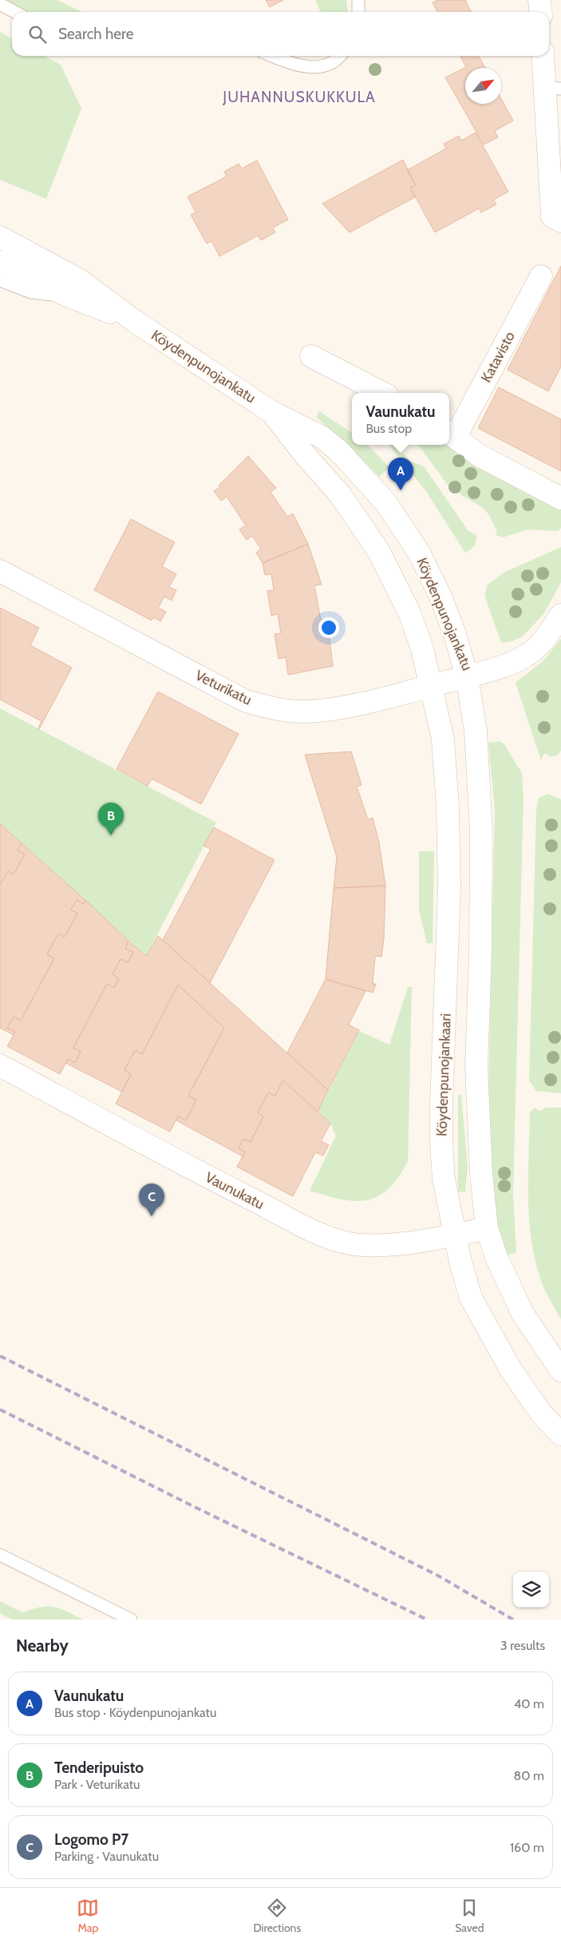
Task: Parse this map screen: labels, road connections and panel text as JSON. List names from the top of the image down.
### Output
{
  "streets": {
    "main road": [
      "Katavisto",
      "Köydenpunojankatu",
      "Veturikatu",
      "Köydenpunojankaari",
      "Vaunukatu"
    ]
  },
  "crossings": [
    ["Köydenpunojankatu", "Veturikatu"],
    ["Köydenpunojankatu", "Köydenpunojankaari"],
    ["Veturikatu", "Köydenpunojankaari"],
    ["Köydenpunojankaari", "Vaunukatu"]
  ],
  "districts": ["JUHANNUSKUKKULA"],
  "north": "top right",
  "page": {
    "search": "Search here",
    "popup": ["Vaunukatu", "Bus stop"],
    "pins": ["A", "B", "C"],
    "heading": ["Nearby", "3 results"],
    "list": [
      {
        "mark": "A",
        "name": "Vaunukatu",
        "note": "Bus stop · Köydenpunojankatu",
        "value": "40 m"
      },
      {
        "mark": "B",
        "name": "Tenderipuisto",
        "note": "Park · Veturikatu",
        "value": "80 m"
      },
      {
        "mark": "C",
        "name": "Logomo P7",
        "note": "Parking · Vaunukatu",
        "value": "160 m"
      }
    ],
    "nav": ["Map", "Directions", "Saved"]
  }
}
